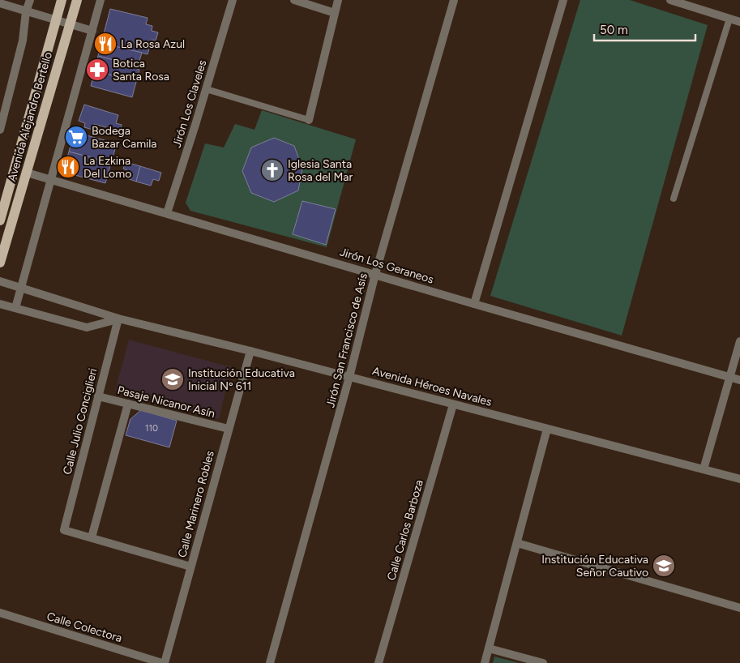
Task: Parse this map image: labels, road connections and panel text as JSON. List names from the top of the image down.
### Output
{
  "streets": {
    "main road": ["Avenida Alejandro Bertello"],
    "street": [
      "Jirón Los Claveles",
      "Jirón Los Geraneos",
      "Jirón San Francisco de Asís",
      "Avenida Héroes Navales",
      "Pasaje Nicanor Asín",
      "Calle Julio Conciglieri",
      "Calle Marinero Robles",
      "Calle Carlos Barboza",
      "Calle Colectora"
    ]
  },
  "crossings": [
    ["Jirón Los Claveles", "Jirón Los Geraneos"],
    ["Avenida Alejandro Bertello", "Jirón Los Geraneos"],
    ["Jirón Los Geraneos", "Jirón San Francisco de Asís"],
    ["Jirón San Francisco de Asís", "Avenida Héroes Navales"],
    ["Avenida Héroes Navales", "Calle Julio Conciglieri"],
    ["Avenida Héroes Navales", "Calle Marinero Robles"],
    ["Avenida Héroes Navales", "Calle Carlos Barboza"],
    ["Pasaje Nicanor Asín", "Calle Julio Conciglieri"],
    ["Pasaje Nicanor Asín", "Calle Marinero Robles"],
    ["Calle Marinero Robles", "Calle Colectora"]
  ],
  "places": {
    "restaurant": ["La Rosa Azul", "La Ezkina Del Lomo"],
    "pharmacy": ["Botica Santa Rosa"],
    "supermarket": ["Bodega Bazar Camila"],
    "church": ["Iglesia Santa Rosa del Mar"],
    "school or university": ["Institución Educativa Inicial Nº 611", "Institución Educativa Señor Cautivo"]
  },
  "house_numbers": ["110"],
  "scale_bar": "50 m"
}
